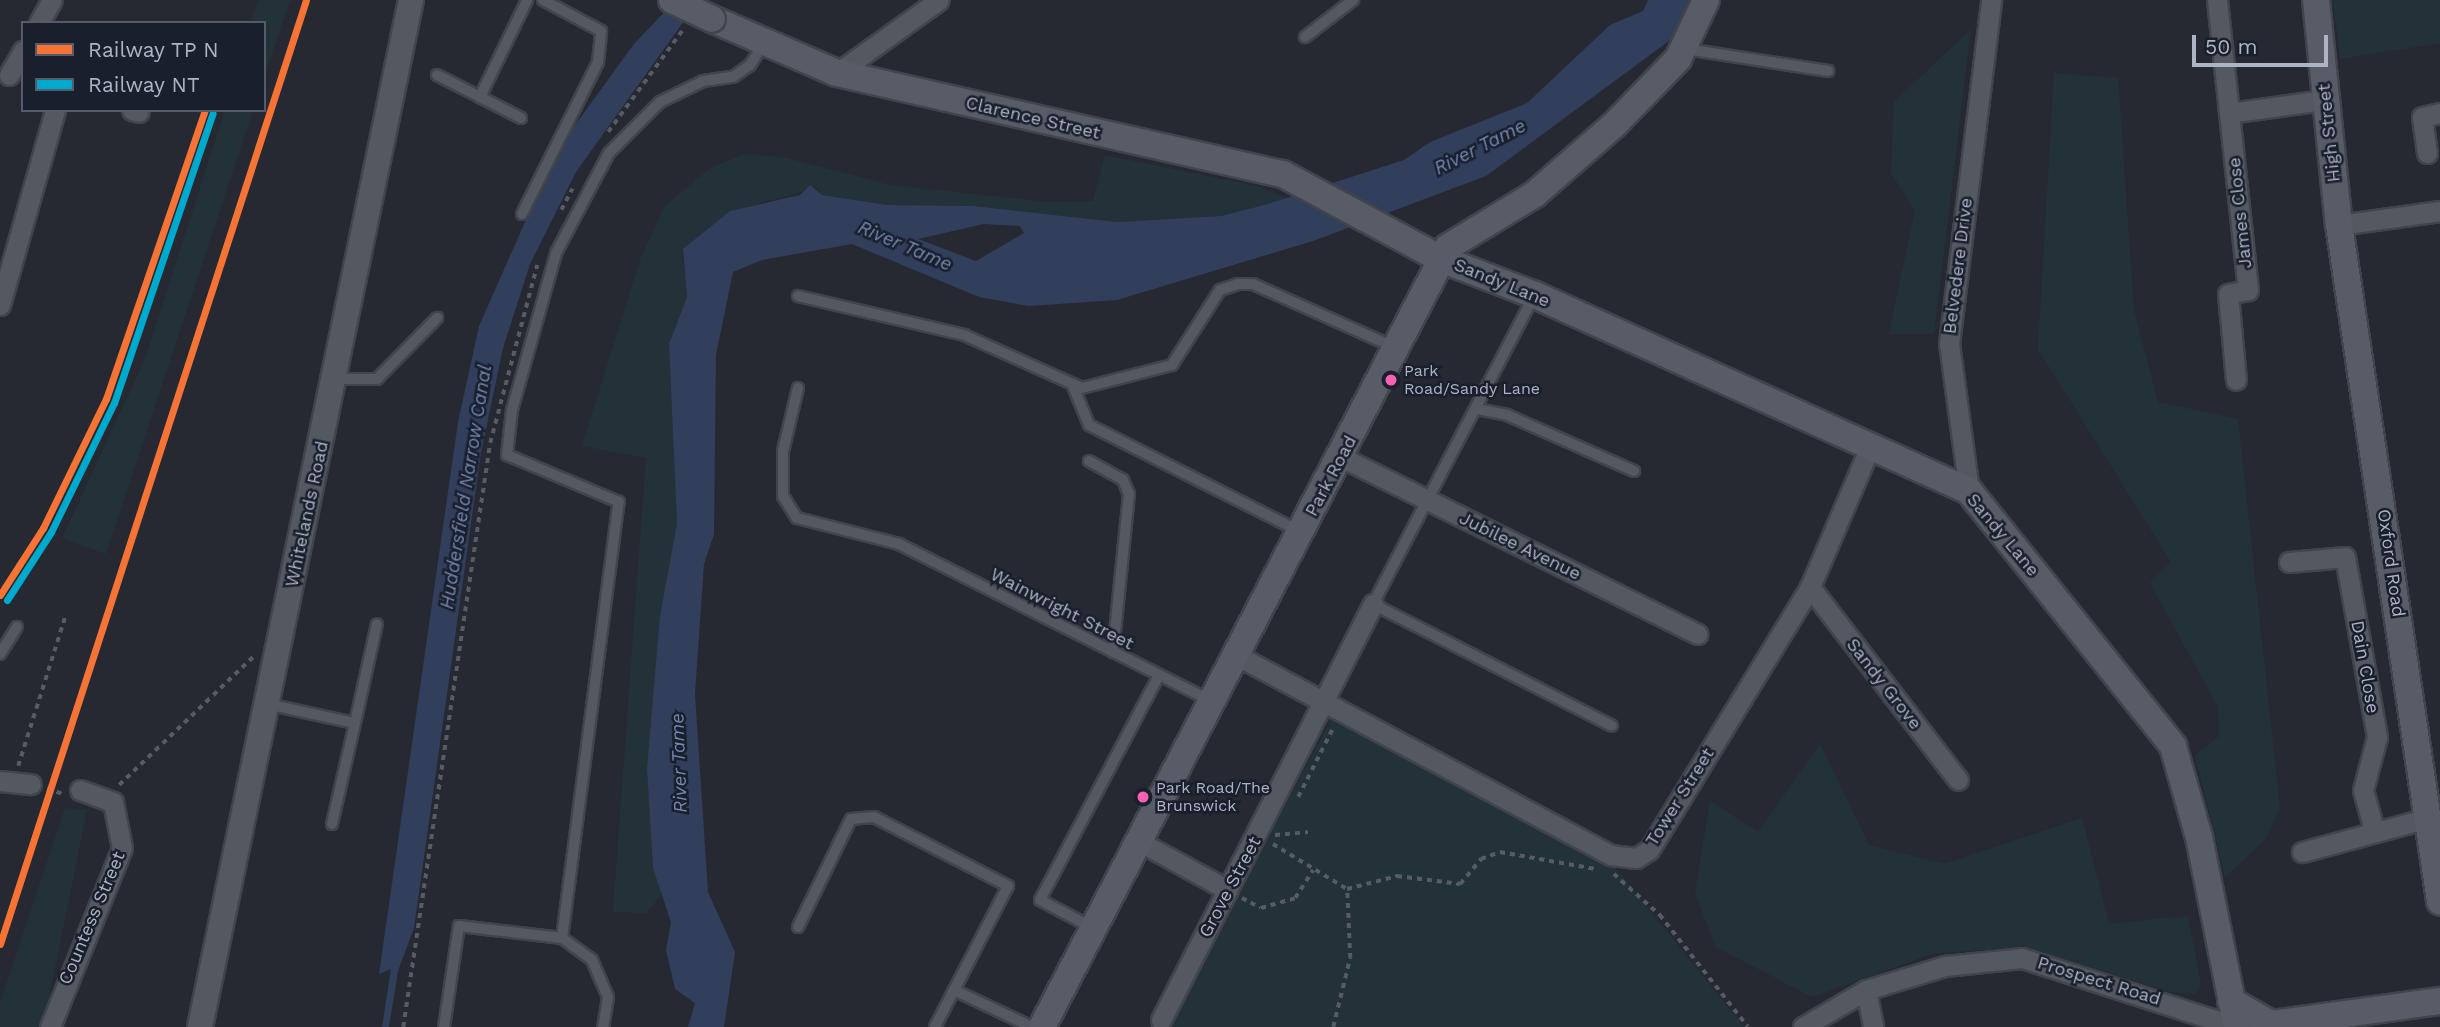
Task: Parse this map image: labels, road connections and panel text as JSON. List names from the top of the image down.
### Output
{
  "streets": {
    "main road": [
      "Clarence Street",
      "High Street",
      "Sandy Lane",
      "Park Road",
      "Oxford Road"
    ],
    "street": [
      "James Close",
      "Belvedere Drive",
      "Whitelands Road",
      "Jubilee Avenue",
      "Dain Close",
      "Sandy Grove",
      "Tower Street",
      "Grove Street",
      "Countess Street",
      "Prospect Road"
    ],
    "lane": ["Wainwright Street"]
  },
  "crossings": [
    ["Clarence Street", "Sandy Lane"],
    ["High Street", "Oxford Road"],
    ["Belvedere Drive", "Sandy Lane"],
    ["Sandy Lane", "Park Road"],
    ["Sandy Lane", "Tower Street"],
    ["Sandy Lane", "Prospect Road"],
    ["Park Road", "Jubilee Avenue"],
    ["Park Road", "Wainwright Street"],
    ["Park Road", "Tower Street"],
    ["Sandy Grove", "Tower Street"],
    ["Tower Street", "Grove Street"]
  ],
  "water": ["River Tame", "Huddersfield Narrow Canal"],
  "places": ["Park Road/Sandy Lane", "Park Road/The Brunswick"],
  "lines": ["rail line NT"],
  "legend": ["Railway TP N", "Railway NT"],
  "scale_bar": "50 m"
}
